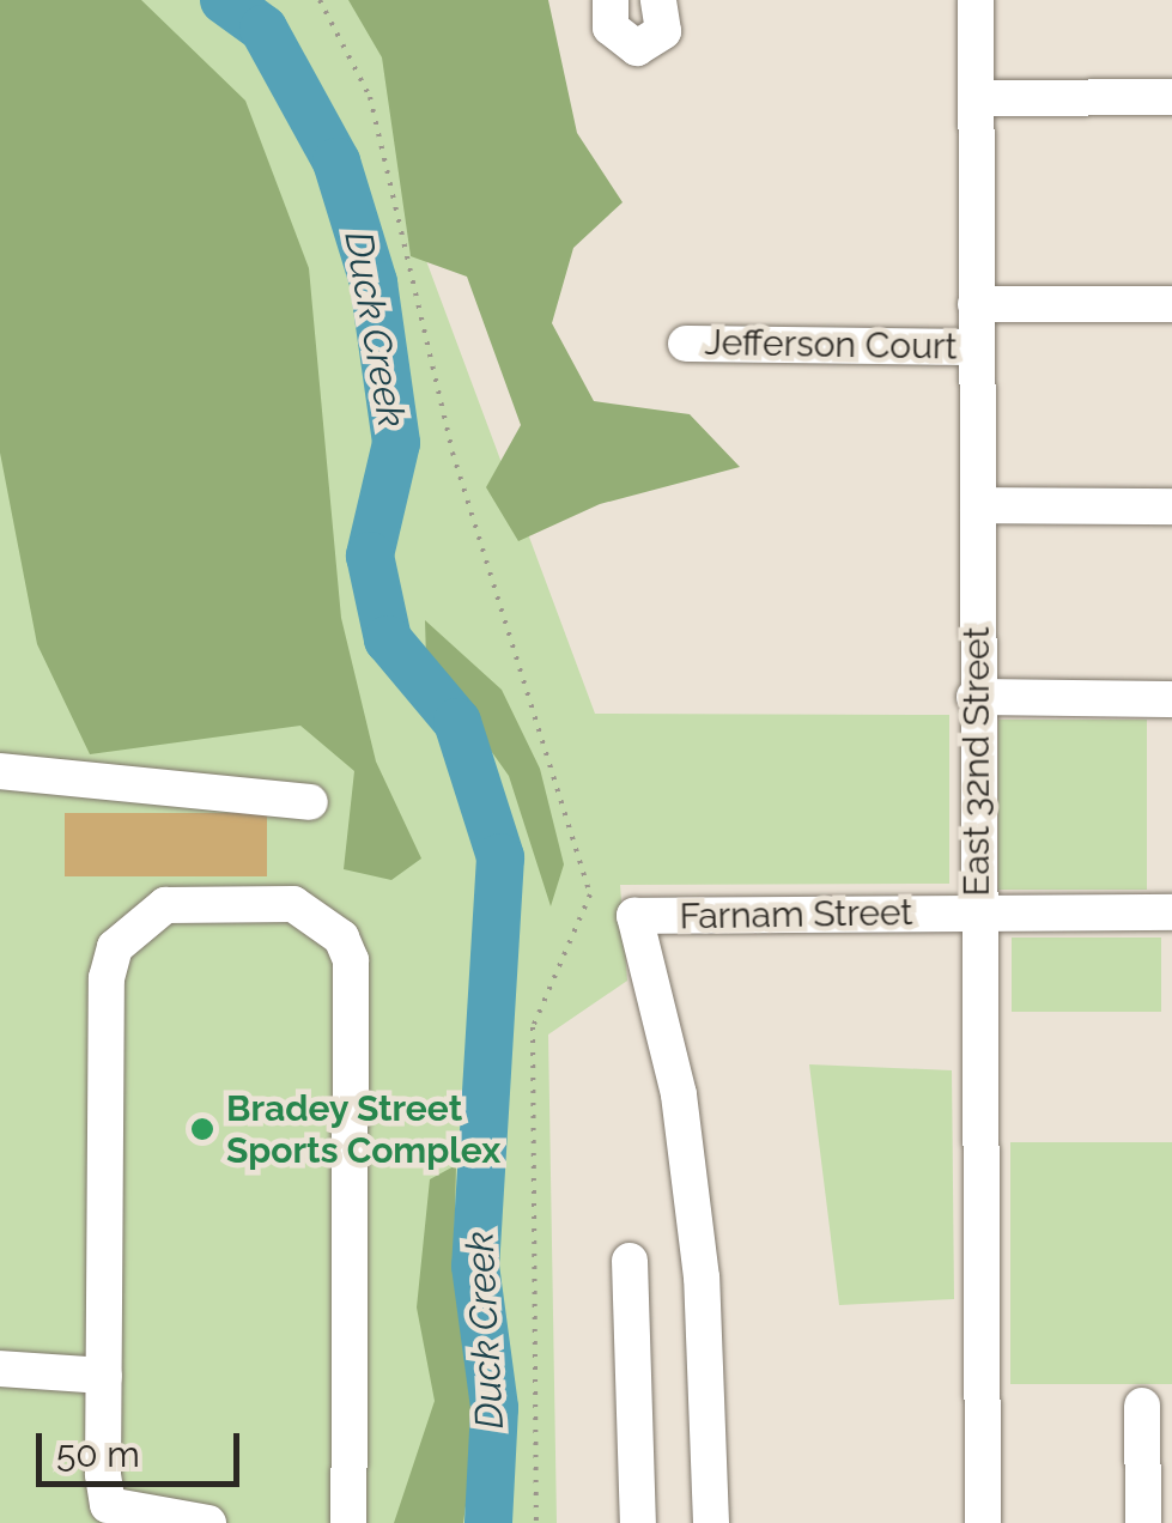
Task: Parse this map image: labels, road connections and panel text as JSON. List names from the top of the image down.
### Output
{
  "streets": {
    "street": ["Jefferson Court", "East 32nd Street", "Farnam Street"]
  },
  "crossings": [
    ["Jefferson Court", "East 32nd Street"],
    ["East 32nd Street", "Farnam Street"]
  ],
  "water": ["Duck Creek"],
  "places": ["Bradey Street Sports Complex"],
  "scale_bar": "50 m"
}
